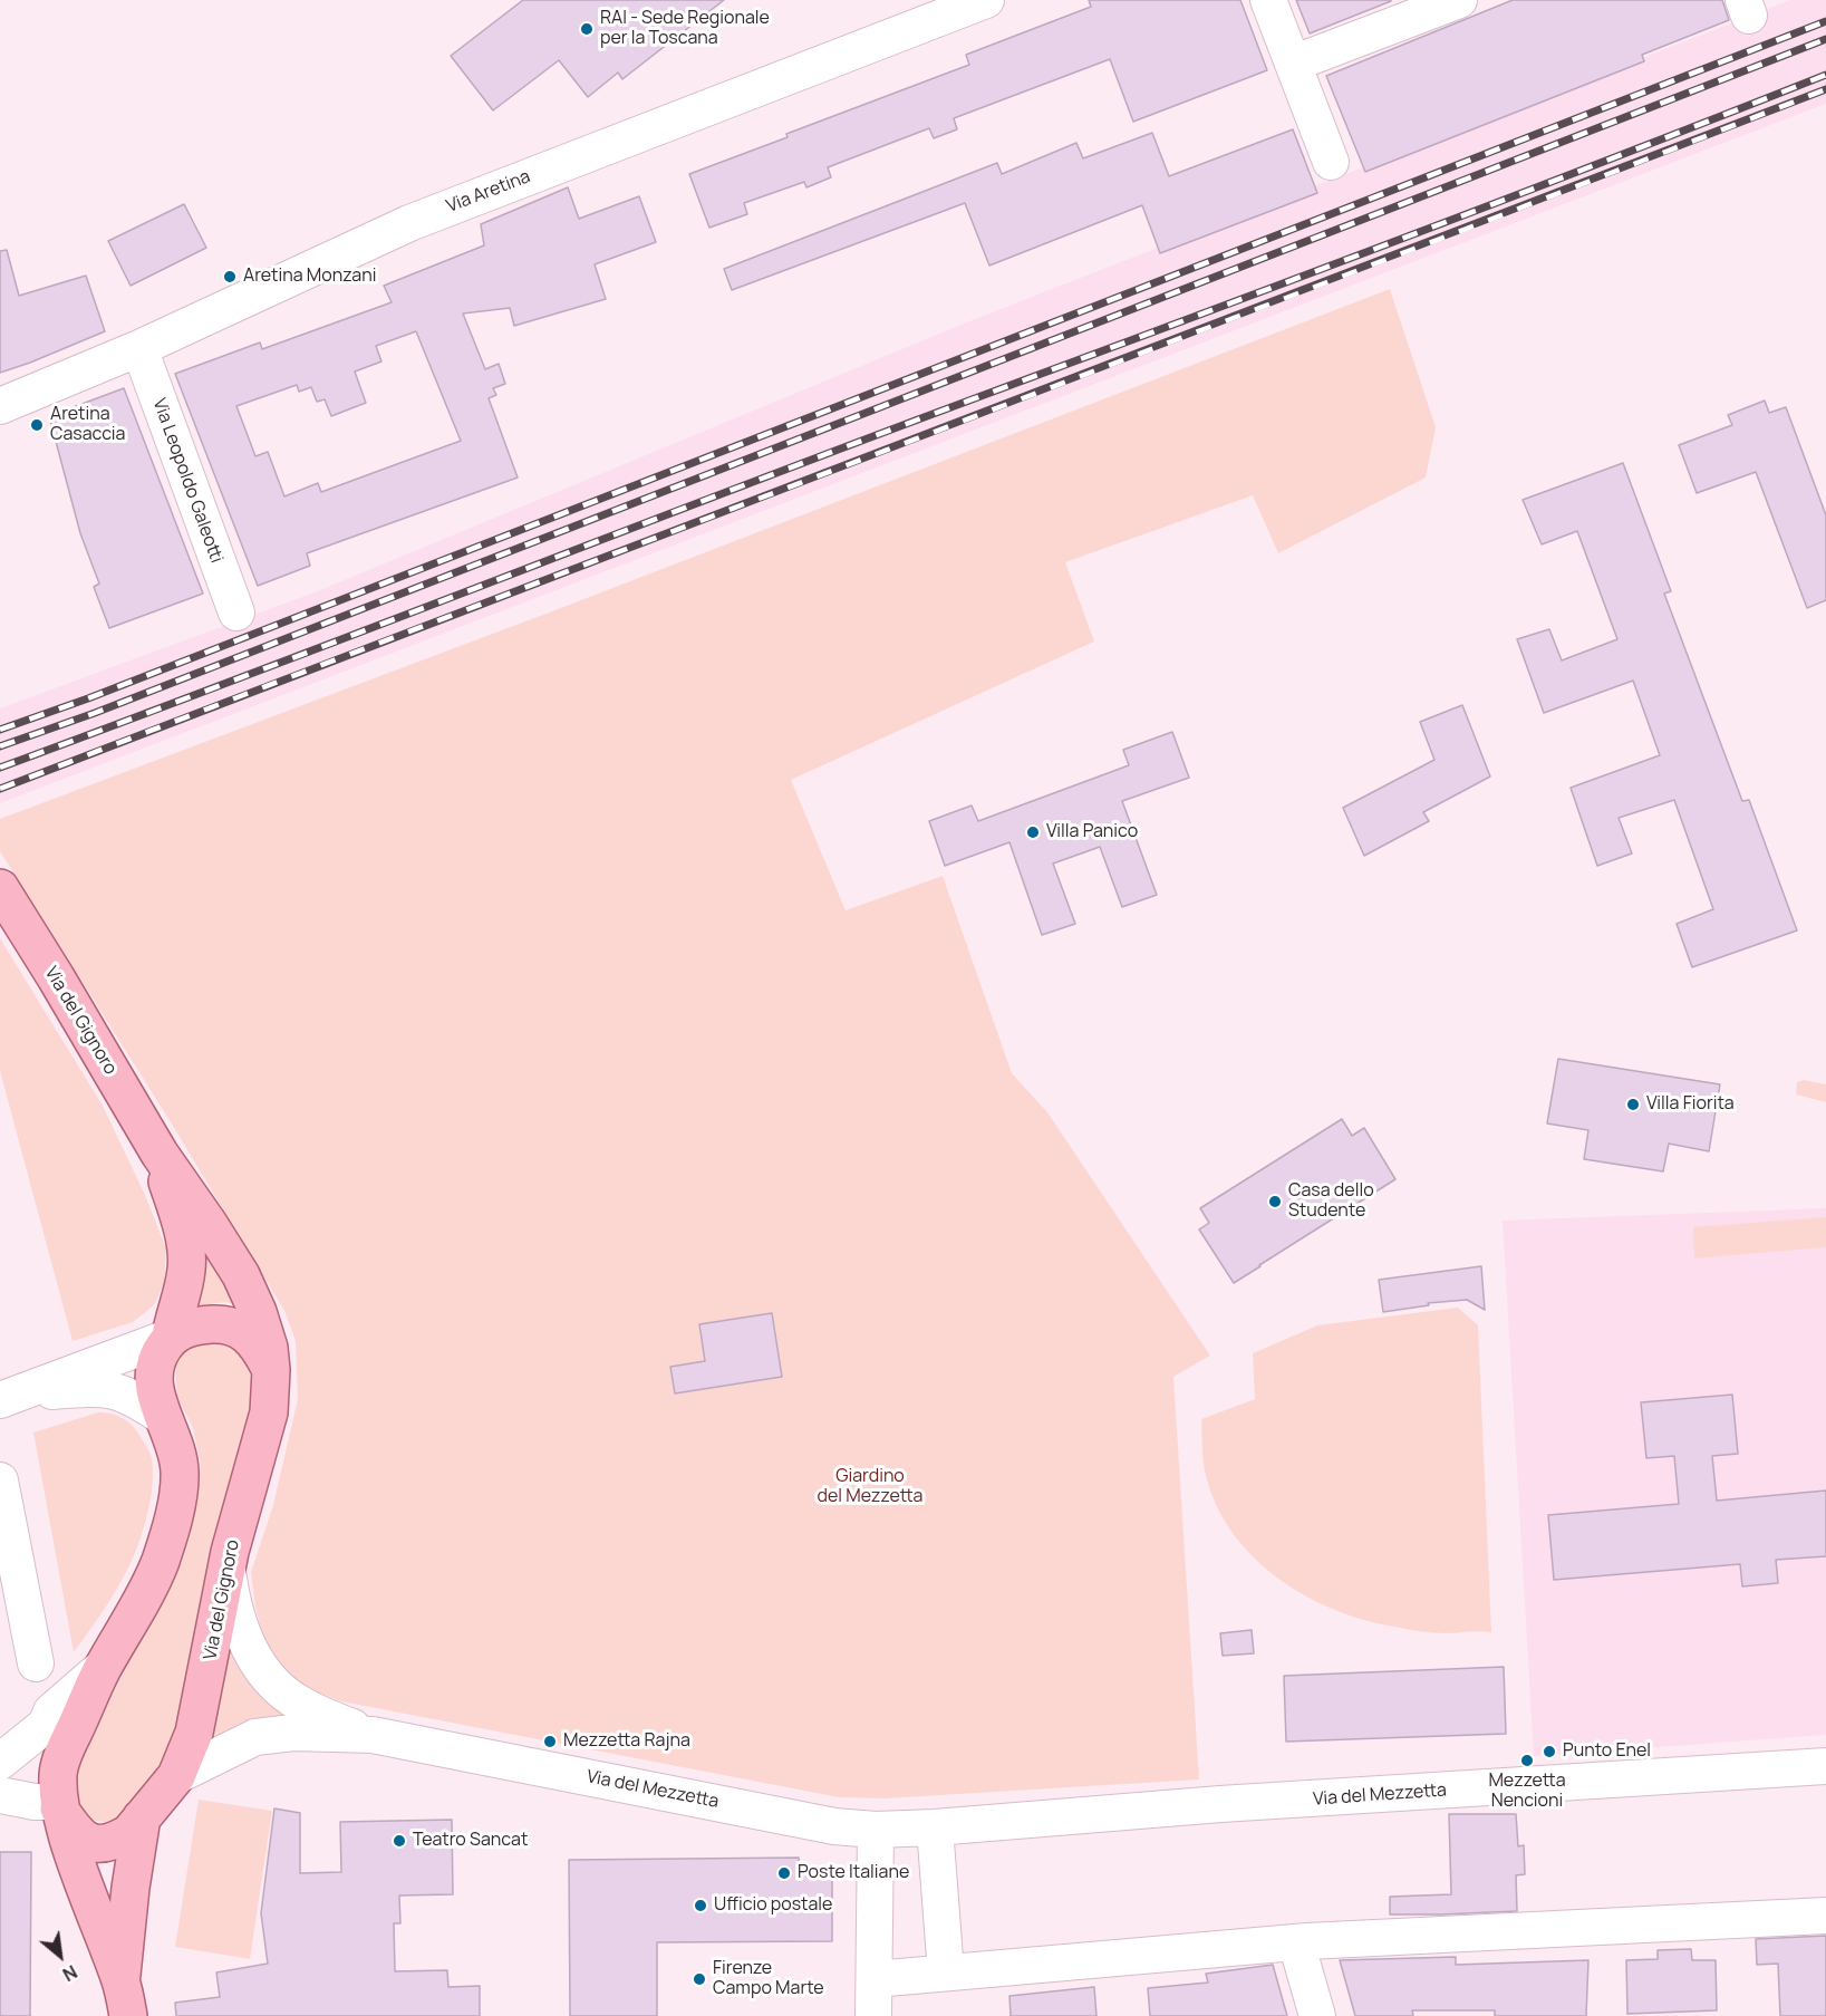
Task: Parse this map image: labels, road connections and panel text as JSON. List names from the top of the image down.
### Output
{
  "streets": {
    "main road": ["Via del Gignoro"],
    "street": ["Via Aretina", "Via Leopoldo Galeotti", "Via del Mezzetta"]
  },
  "crossings": [
    ["Via Aretina", "Via Leopoldo Galeotti"],
    ["Via del Gignoro", "Via del Mezzetta"]
  ],
  "parks": ["Giardino del Mezzetta"],
  "places": [
    "RAI - Sede Regionale per la Toscana",
    "Aretina Monzani",
    "Aretina Casaccia",
    "Villa Panico",
    "Villa Fiorita",
    "Casa dello Studente",
    "Mezzetta Rajna",
    "Punto Enel",
    "Mezzetta Nencioni",
    "Teatro Sancat",
    "Poste Italiane",
    "Ufficio postale",
    "Firenze Campo Marte"
  ],
  "north": "bottom right"
}
